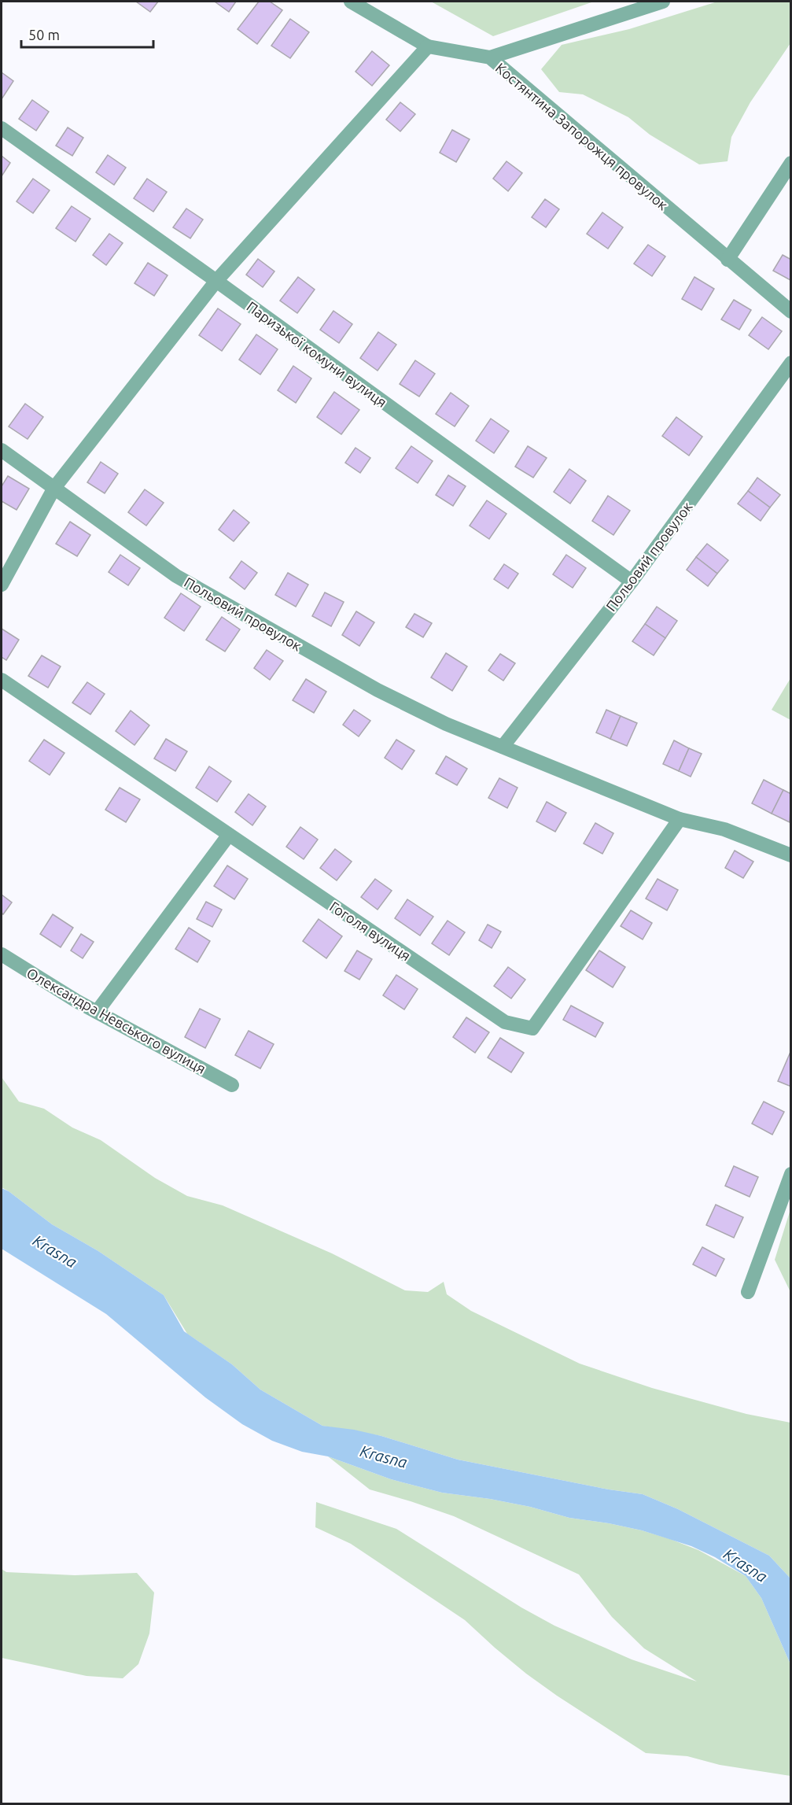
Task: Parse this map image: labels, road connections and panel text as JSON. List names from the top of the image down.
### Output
{
  "streets": {
    "street": [
      "Костянтина Запорожця провулок",
      "Паризької комуни вулиця",
      "Польовий провулок",
      "Гоголя вулиця",
      "Олександра Невського вулиця"
    ]
  },
  "crossings": [
    ["Паризької комуни вулиця", "Польовий провулок"],
    ["Польовий провулок", "Гоголя вулиця"]
  ],
  "water": ["Krasna"],
  "scale_bar": "50 m"
}
